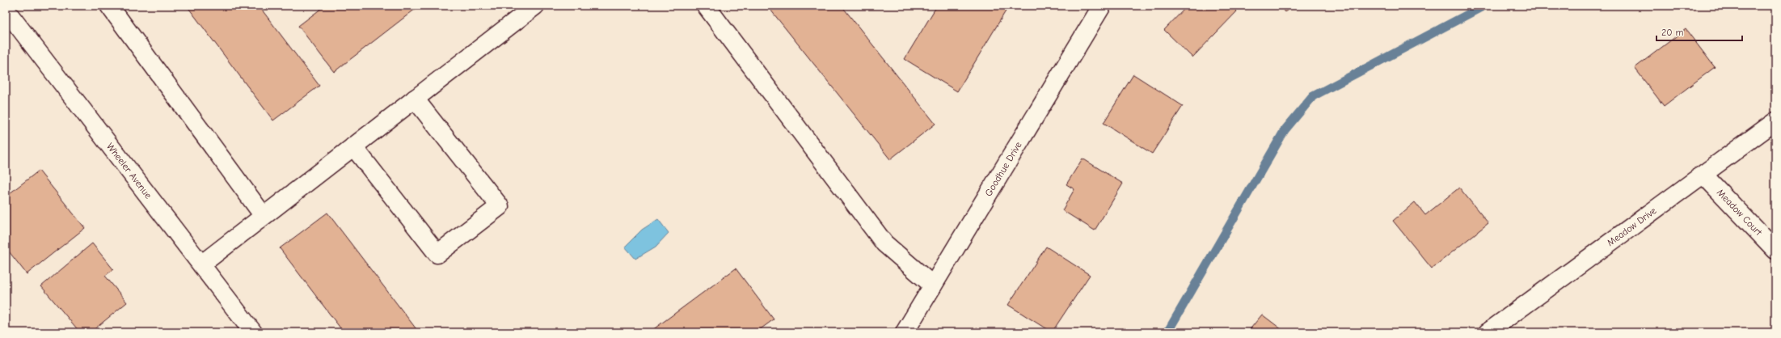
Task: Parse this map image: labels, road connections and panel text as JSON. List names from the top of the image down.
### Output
{
  "streets": {
    "street": [
      "Goodhue Drive",
      "Wheeler Avenue",
      "Meadow Court",
      "Meadow Drive"
    ]
  },
  "crossings": [
    ["Meadow Court", "Meadow Drive"]
  ],
  "scale_bar": "20 m"
}
